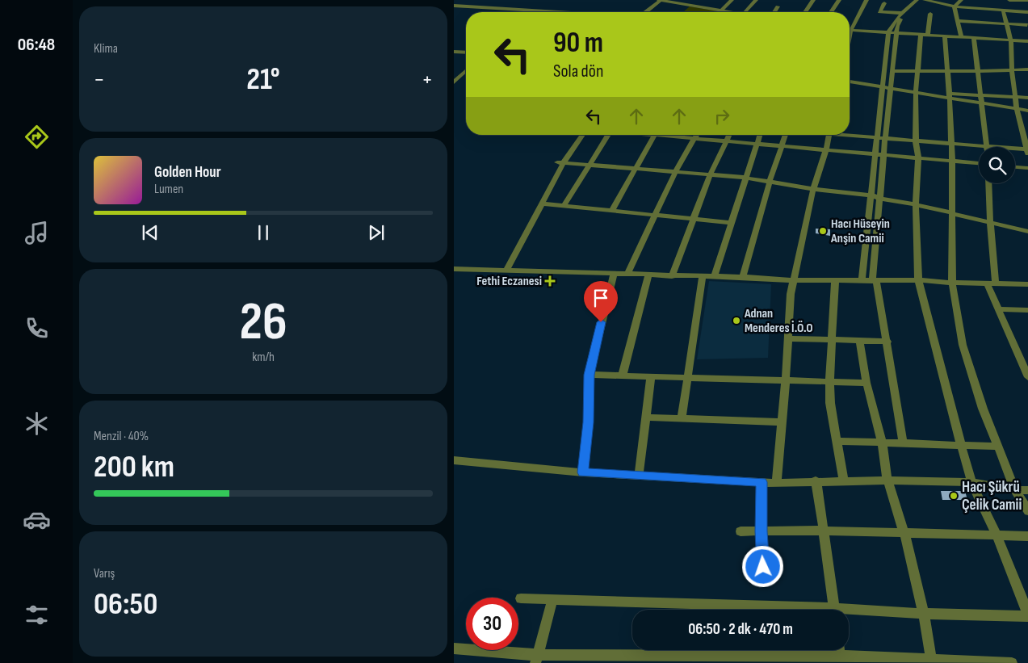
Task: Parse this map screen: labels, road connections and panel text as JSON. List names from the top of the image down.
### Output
{
  "places": {
    "other": ["Hacı Hüseyin Anşin Camii", "Adnan Menderes İ.Ö.O", "Hacı Şükrü Çelik Camii"],
    "health": ["Fethi Eczanesi"]
  },
  "page": {
    "tabs": "06:48",
    "tile": [
      "Klima",
      ["26", "km/h"],
      ["Menzil · 40%", "200 km"],
      ["Varış", "06:50"]
    ],
    "turn": ["90 m", "Sola dön"],
    "heat": ["−", "21°", "+"],
    "song": ["Golden Hour", "Lumen"],
    "limit": "30",
    "trip": "06:50 · 2 dk · 470 m"
  }
}
